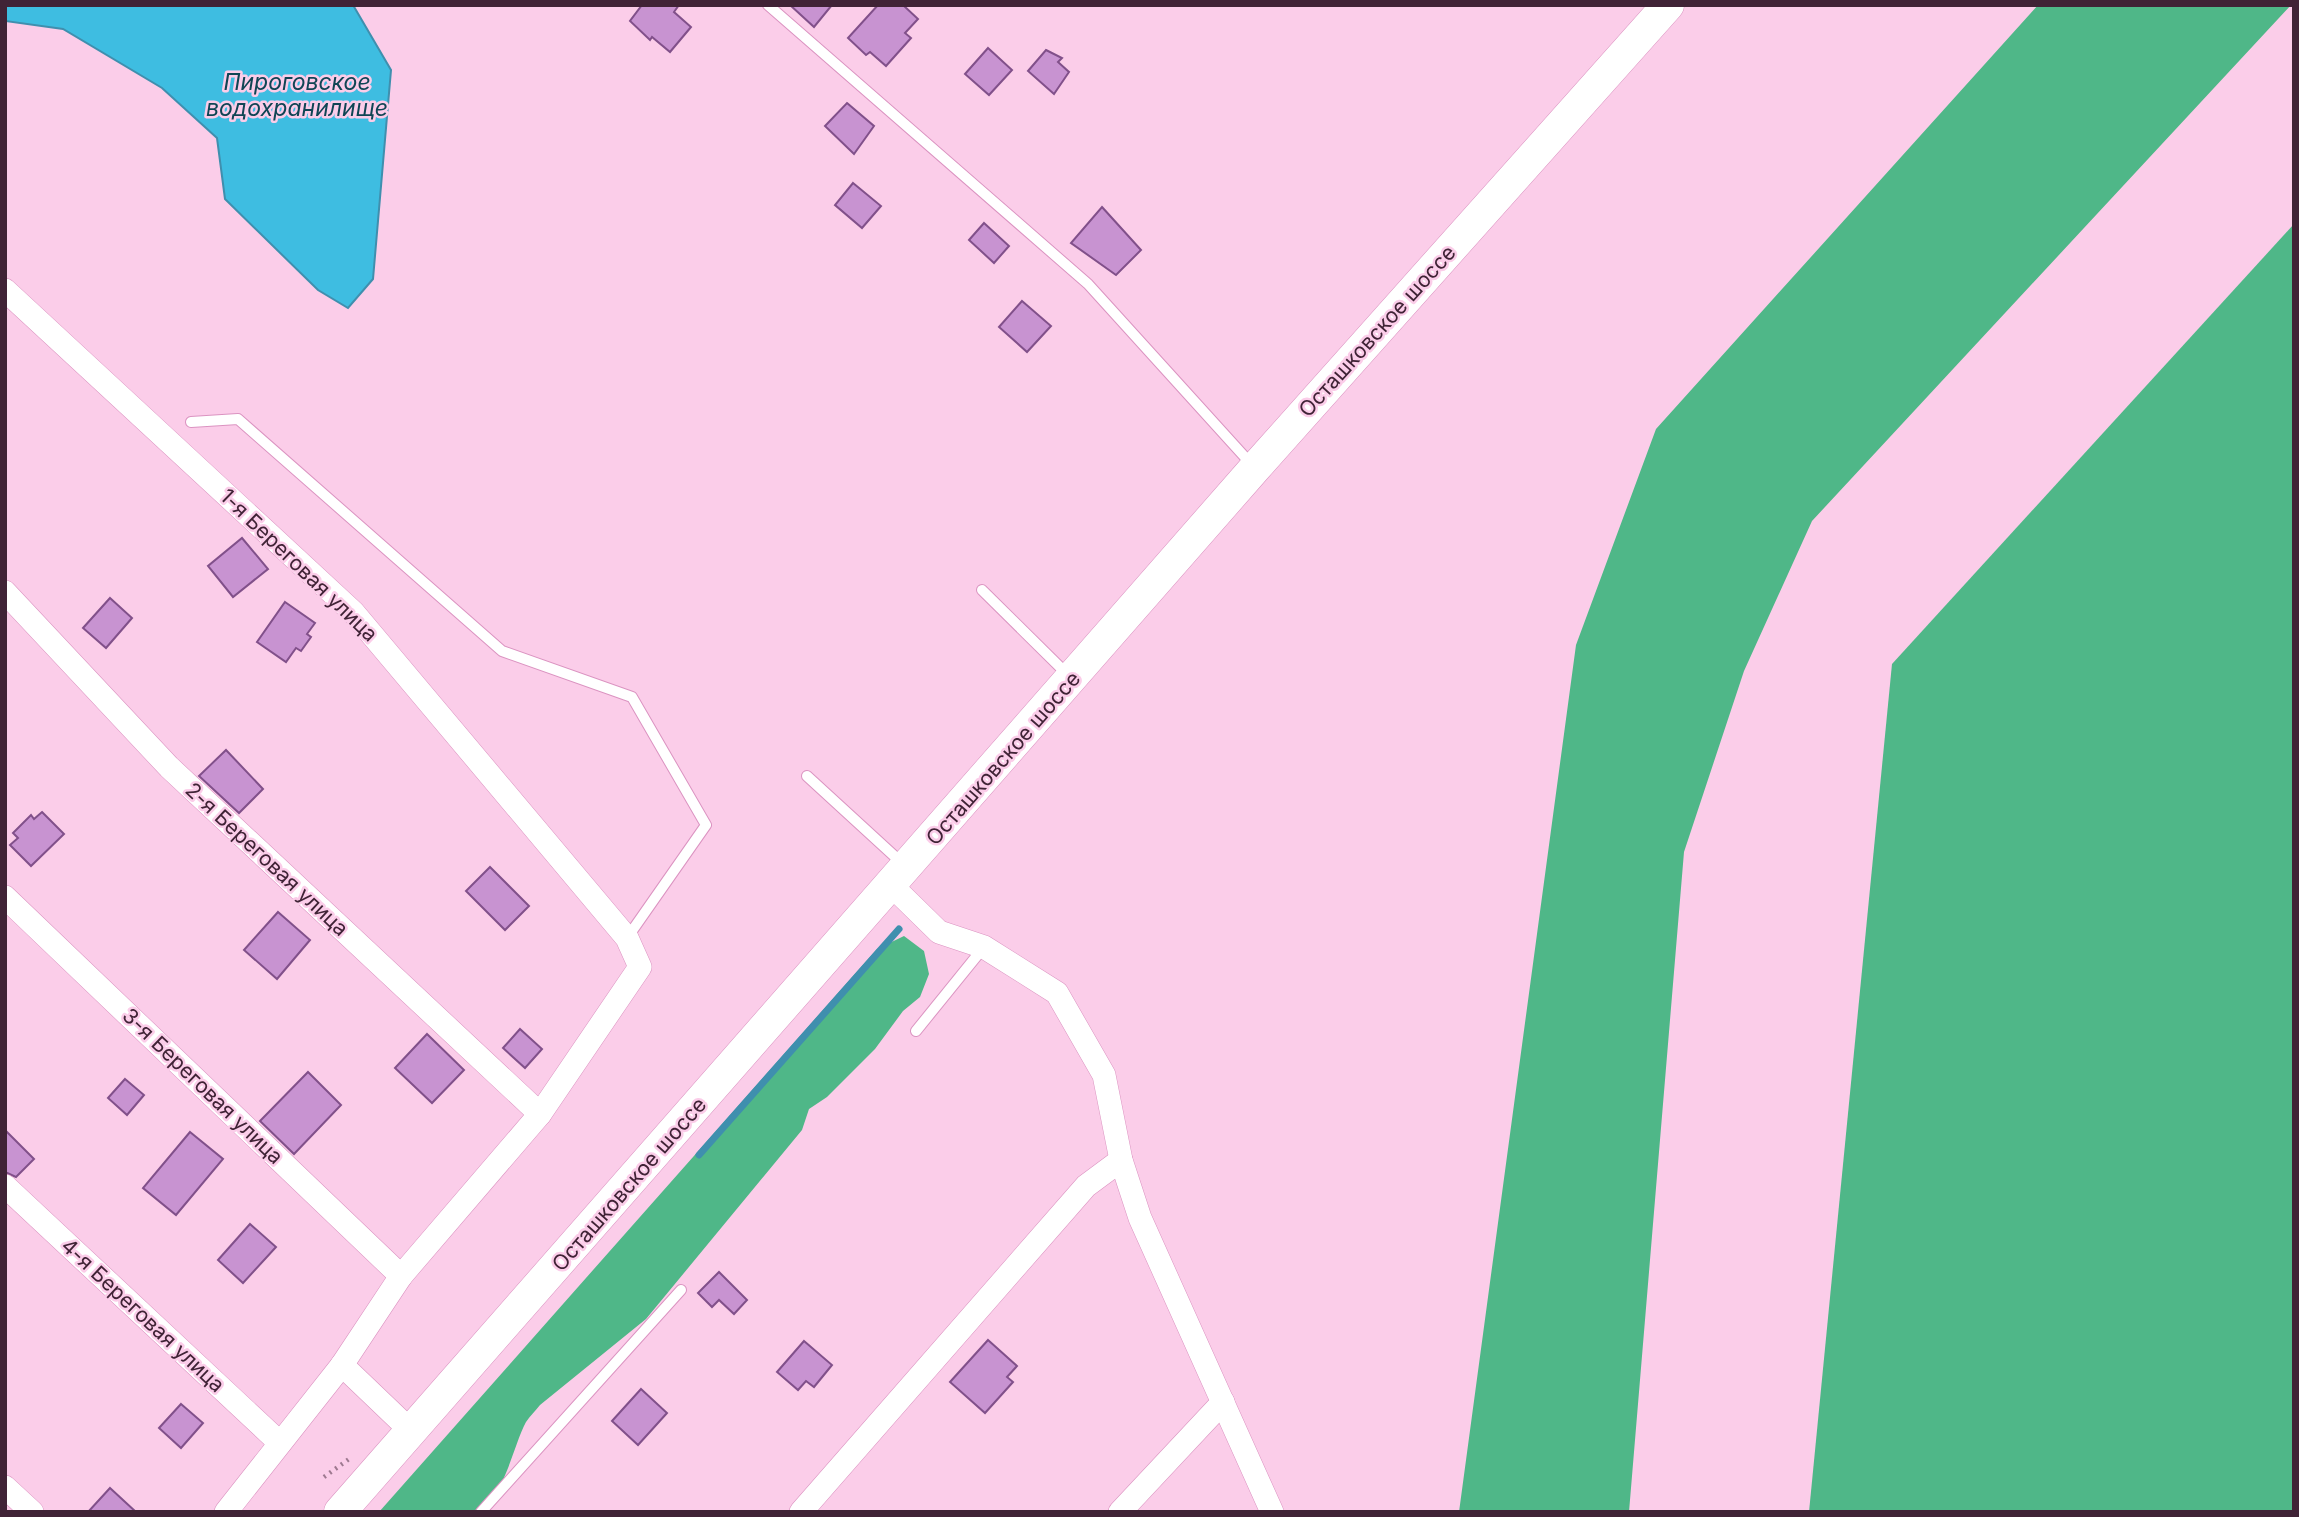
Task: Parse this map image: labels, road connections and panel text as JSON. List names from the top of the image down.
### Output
{
  "streets": {
    "main road": ["Осташковское шоссе"],
    "street": [
      "1-я Береговая улица",
      "2-я Береговая улица",
      "3-я Береговая улица",
      "4-я Береговая улица"
    ]
  },
  "crossings": [
    ["1-я Береговая улица", "2-я Береговая улица"]
  ],
  "water": ["Пироговское водохранилище"]
}
